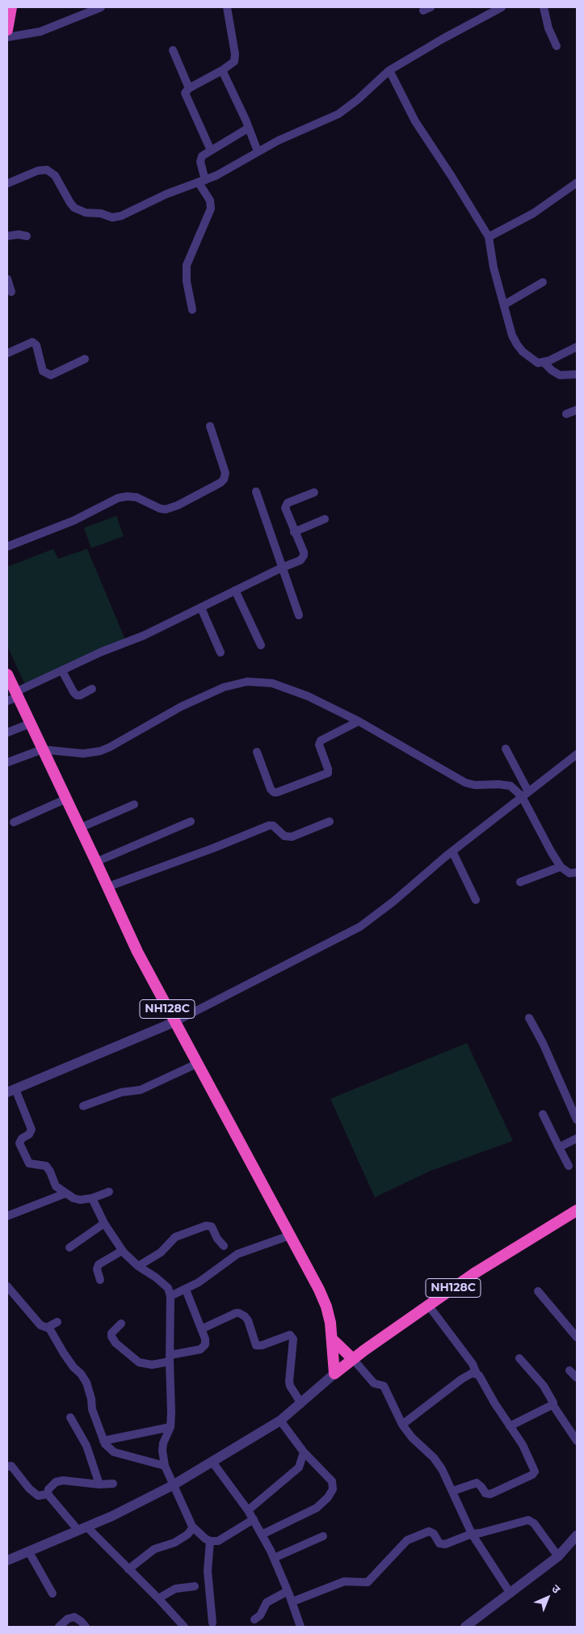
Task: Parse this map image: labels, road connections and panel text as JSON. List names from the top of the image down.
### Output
{
  "streets": {
    "highway": ["NH128C"]
  },
  "north": "top right"
}
